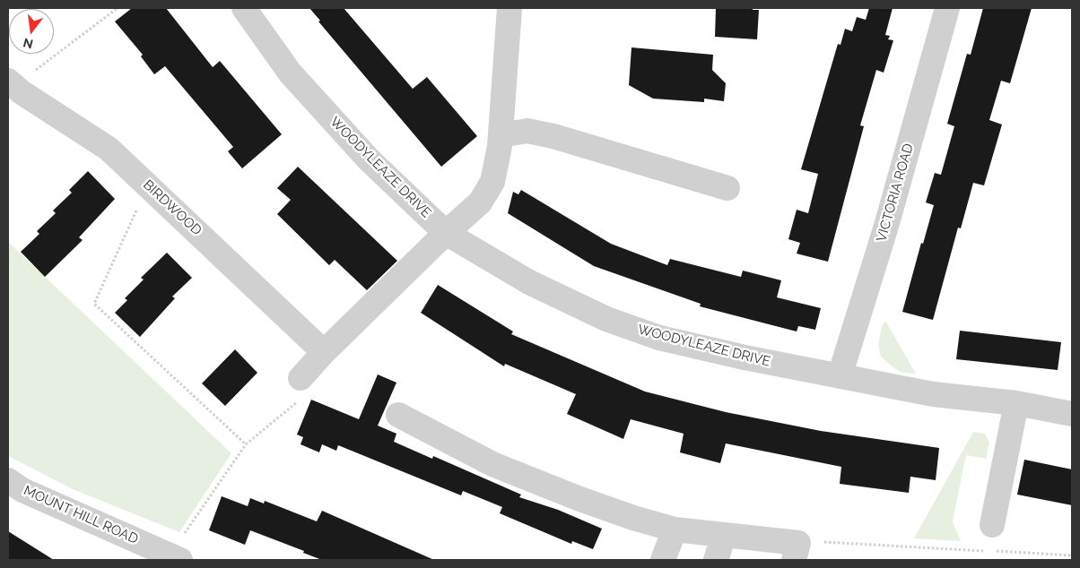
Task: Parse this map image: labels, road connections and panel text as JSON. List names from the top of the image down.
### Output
{
  "streets": {
    "street": [
      "WOODYLEAZE DRIVE",
      "VICTORIA ROAD",
      "BIRDWOOD",
      "MOUNT HILL ROAD"
    ]
  },
  "crossings": [
    ["WOODYLEAZE DRIVE", "VICTORIA ROAD"]
  ],
  "north": "bottom"
}
